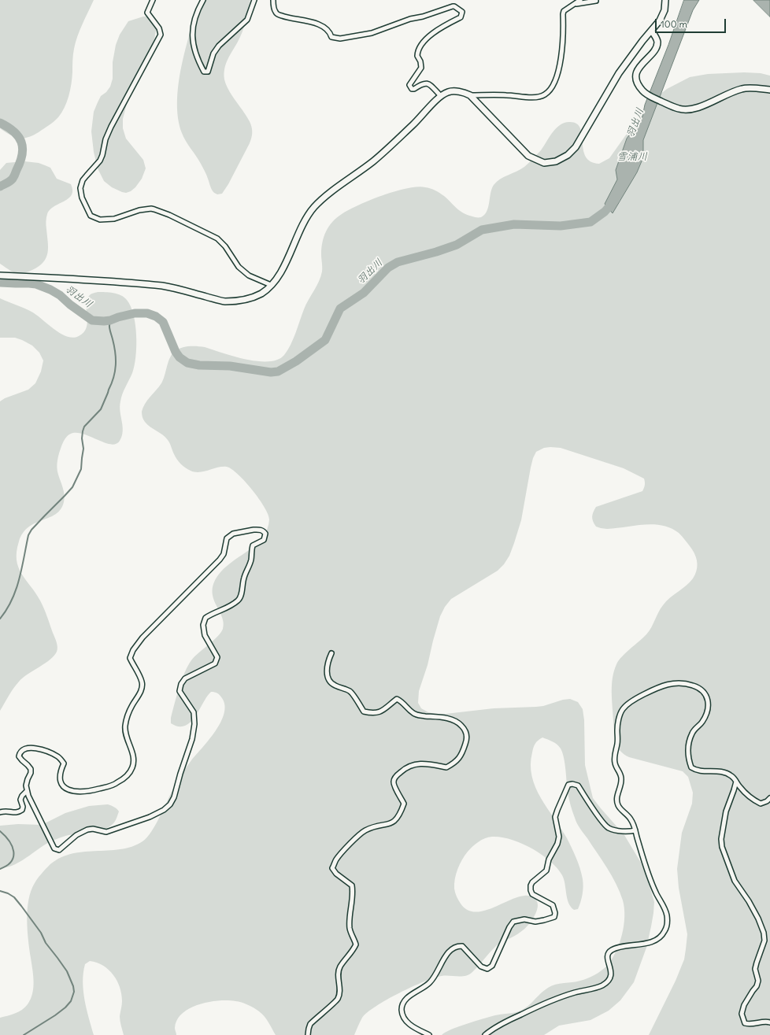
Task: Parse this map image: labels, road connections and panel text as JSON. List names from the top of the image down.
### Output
{
  "water": ["羽出川", "雪浦川"],
  "scale_bar": "100 m"
}
